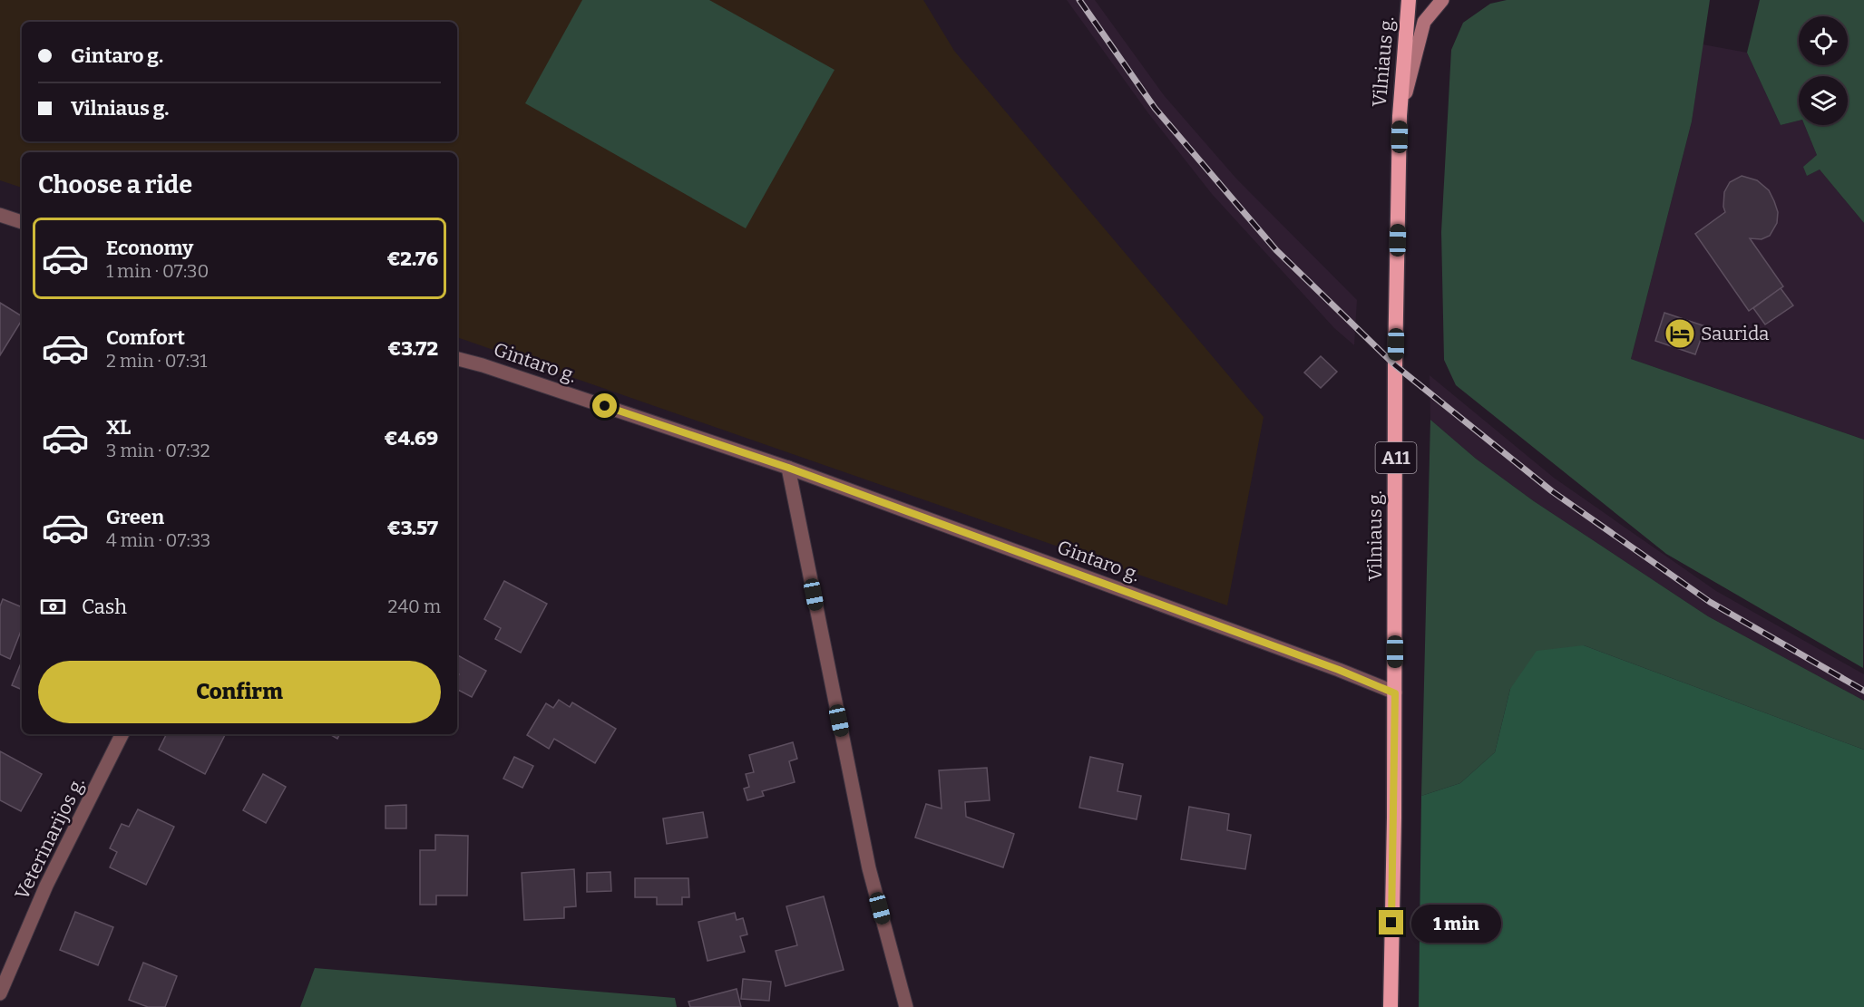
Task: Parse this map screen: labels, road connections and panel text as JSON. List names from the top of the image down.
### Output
{
  "streets": {
    "highway": ["Vilniaus g.", "A11"],
    "street": ["Gintaro g.", "Veterinarijos g."]
  },
  "crossings": [
    ["Vilniaus g.", "Gintaro g."]
  ],
  "places": {
    "hotel": ["Saurida"]
  },
  "page": {
    "banner": ["Gintaro g.", "Vilniaus g."],
    "heading": "Choose a ride",
    "list": [
      {
        "name": "Economy",
        "note": "1 min · 07:30",
        "value": "€2.76"
      },
      {
        "name": "Comfort",
        "note": "2 min · 07:31",
        "value": "€3.72"
      },
      {
        "name": "XL",
        "note": "3 min · 07:32",
        "value": "€4.69"
      },
      {
        "name": "Green",
        "note": "4 min · 07:33",
        "value": "€3.57"
      }
    ],
    "pay": ["Cash", "240 m"],
    "buttons": "Confirm",
    "bubble": "1 min"
  }
}
